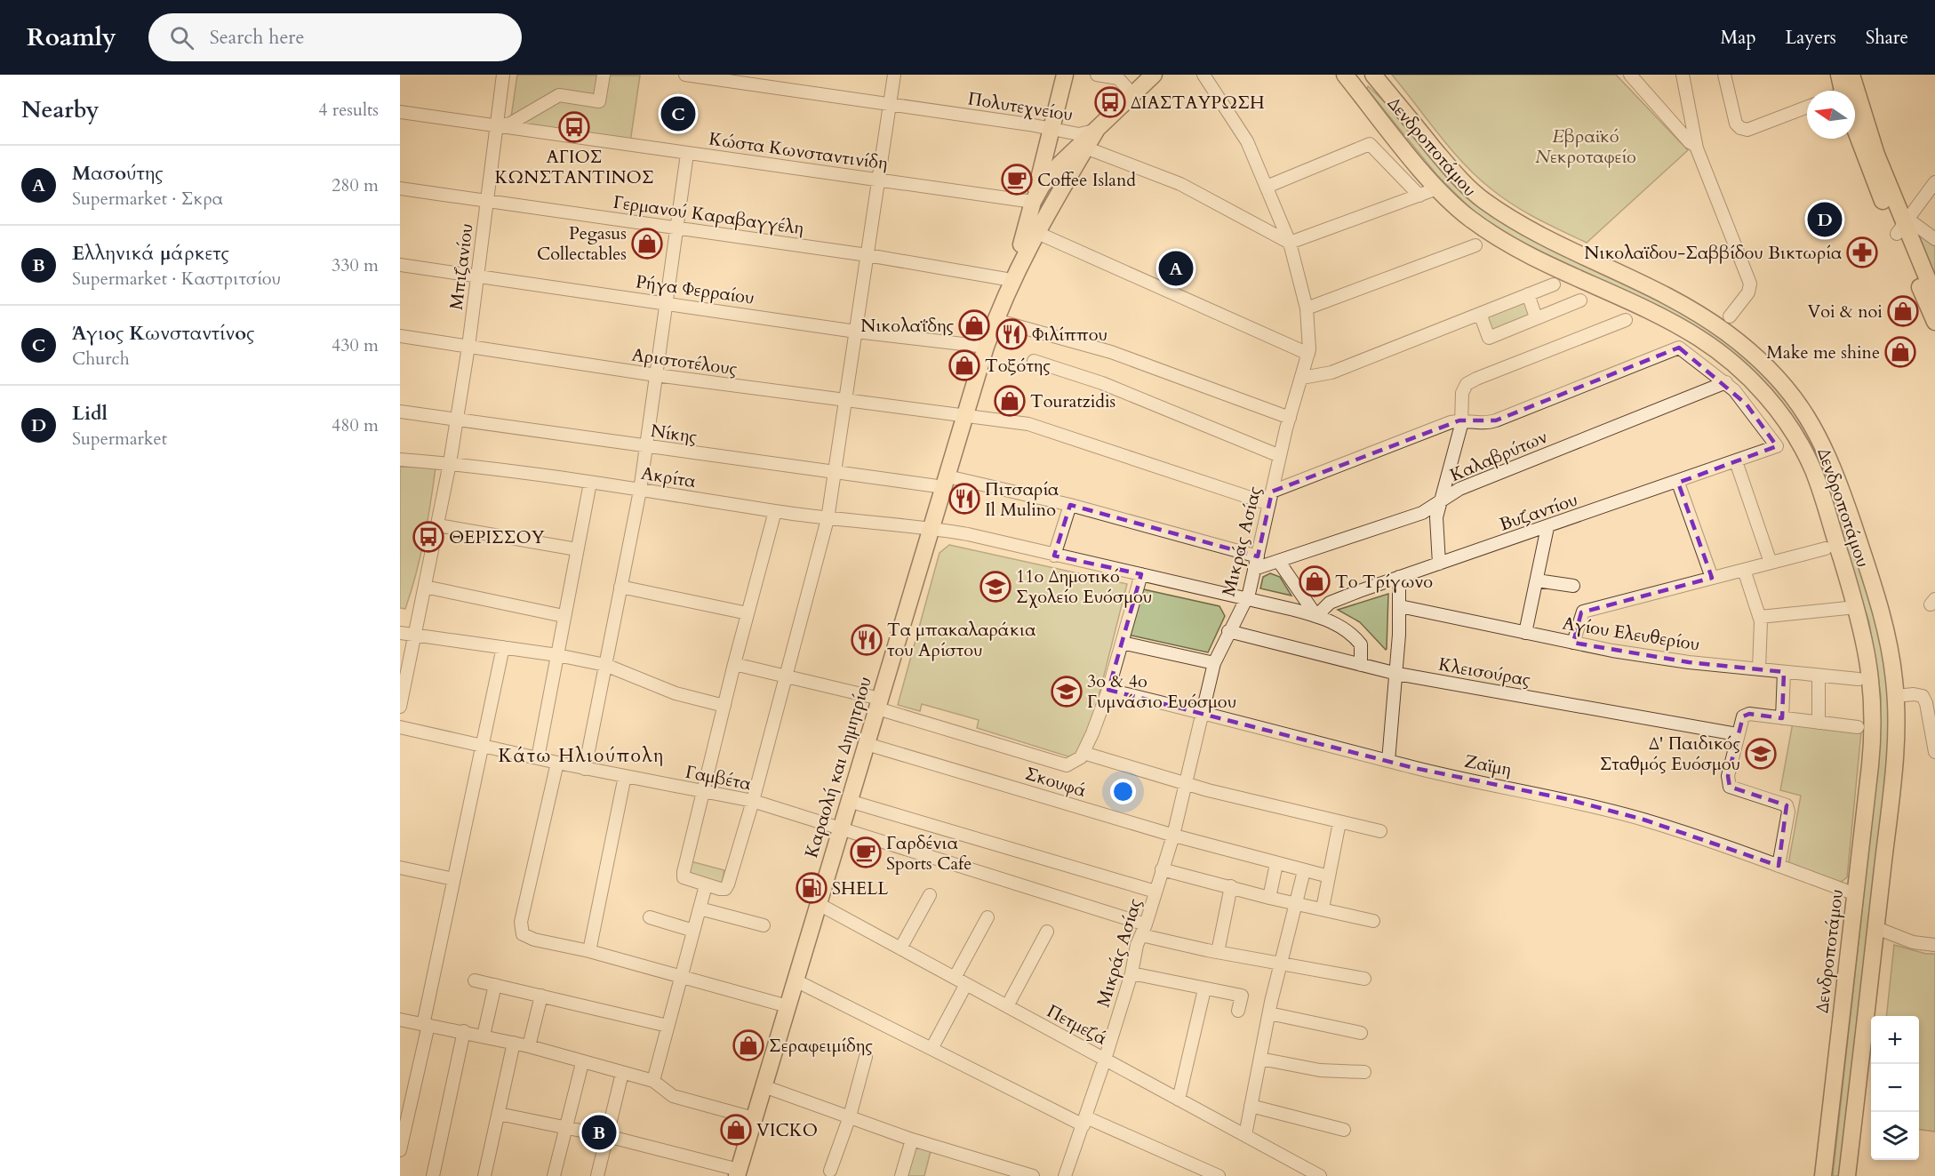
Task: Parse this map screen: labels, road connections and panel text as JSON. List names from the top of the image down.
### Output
{
  "streets": {
    "main road": ["Δενδροποτάμου", "Καραολή και Δημητρίου"],
    "street": [
      "Πολυτεχνείου",
      "Κώστα Κωνσταντινίδη",
      "Γερμανού Καραβαγγέλη",
      "Μπιζανίου",
      "Ρήγα Φερραίου",
      "Αριστοτέλους",
      "Νίκης",
      "Καλαβρύτων",
      "Ακρίτα",
      "Βυζαντίου",
      "Μικράς Ασίας",
      "Αγίου Ελευθερίου",
      "Κλεισούρας",
      "Ζαϊμη",
      "Γαμβέτα",
      "Σκουφά",
      "Πετμεζά"
    ]
  },
  "crossings": [
    ["Δενδροποτάμου", "Ζαϊμη"],
    ["Κώστα Κωνσταντινίδη", "Μπιζανίου"],
    ["Γερμανού Καραβαγγέλη", "Μπιζανίου"],
    ["Γερμανού Καραβαγγέλη", "Καραολή και Δημητρίου"],
    ["Μπιζανίου", "Ρήγα Φερραίου"],
    ["Μπιζανίου", "Αριστοτέλους"],
    ["Μπιζανίου", "Νίκης"],
    ["Μπιζανίου", "Ακρίτα"],
    ["Ρήγα Φερραίου", "Καραολή και Δημητρίου"],
    ["Αριστοτέλους", "Μικράς Ασίας"],
    ["Αριστοτέλους", "Καραολή και Δημητρίου"],
    ["Νίκης", "Καραολή και Δημητρίου"],
    ["Καλαβρύτων", "Βυζαντίου"],
    ["Καλαβρύτων", "Μικράς Ασίας"],
    ["Ακρίτα", "Καραολή και Δημητρίου"],
    ["Μικράς Ασίας", "Κλεισούρας"],
    ["Μικράς Ασίας", "Ζαϊμη"],
    ["Μικράς Ασίας", "Γαμβέτα"],
    ["Μικράς Ασίας", "Σκουφά"],
    ["Μικράς Ασίας", "Πετμεζά"],
    ["Καραολή και Δημητρίου", "Γαμβέτα"],
    ["Καραολή και Δημητρίου", "Σκουφά"],
    ["Καραολή και Δημητρίου", "Πετμεζά"]
  ],
  "districts": ["Κάτω Ηλιούπολη"],
  "parks": ["Εβραϊκό Νεκροταφείο"],
  "places": {
    "bus stop": ["ΔΙΑΣΤΑΥΡΩΣΗ", "ΑΓΙΟΣ ΚΩΝΣΤΑΝΤΙΝΟΣ", "ΘΕΡΙΣΣΟΥ"],
    "cafe": ["Coffee Island", "Γαρδένια Sports Cafe"],
    "shop": [
      "Pegasus Collectables",
      "Voi & noi",
      "Νικολαΐδης",
      "Make me shine",
      "Τοξότης",
      "Touratzidis",
      "Το Τρίγωνο",
      "Σεραφειμίδης",
      "VICKO"
    ],
    "pharmacy": ["Νικολαϊδου-Σαββίδου Βικτωρία"],
    "restaurant": ["Φιλίππου", "Πιτσαρία Il Mulino", "Τα μπακαλαράκια του Αρίστου"],
    "school or university": ["11ο Δημοτικό Σχολείο Ευόσμου", "3ο & 4ο Γυμνάσιο Ευόσμου", "Δ' Παιδικός Σταθμός Ευόσμου"],
    "fuel station": ["SHELL"]
  },
  "north": "left",
  "page": {
    "header": "Roamly",
    "search": "Search here",
    "nav": ["Map", "Layers", "Share"],
    "heading": ["Nearby", "4 results"],
    "pins": [
      "C",
      "D",
      "A",
      "B"
    ],
    "list": [
      {
        "mark": "A",
        "name": "Μασούτης",
        "note": "Supermarket · Σκρα",
        "value": "280 m"
      },
      {
        "mark": "B",
        "name": "Ελληνικά μάρκετς",
        "note": "Supermarket · Καστριτσίου",
        "value": "330 m"
      },
      {
        "mark": "C",
        "name": "Άγιος Κωνσταντίνος",
        "note": "Church",
        "value": "430 m"
      },
      {
        "mark": "D",
        "name": "Lidl",
        "note": "Supermarket",
        "value": "480 m"
      }
    ],
    "map_buttons": ["+", "−"]
  }
}
